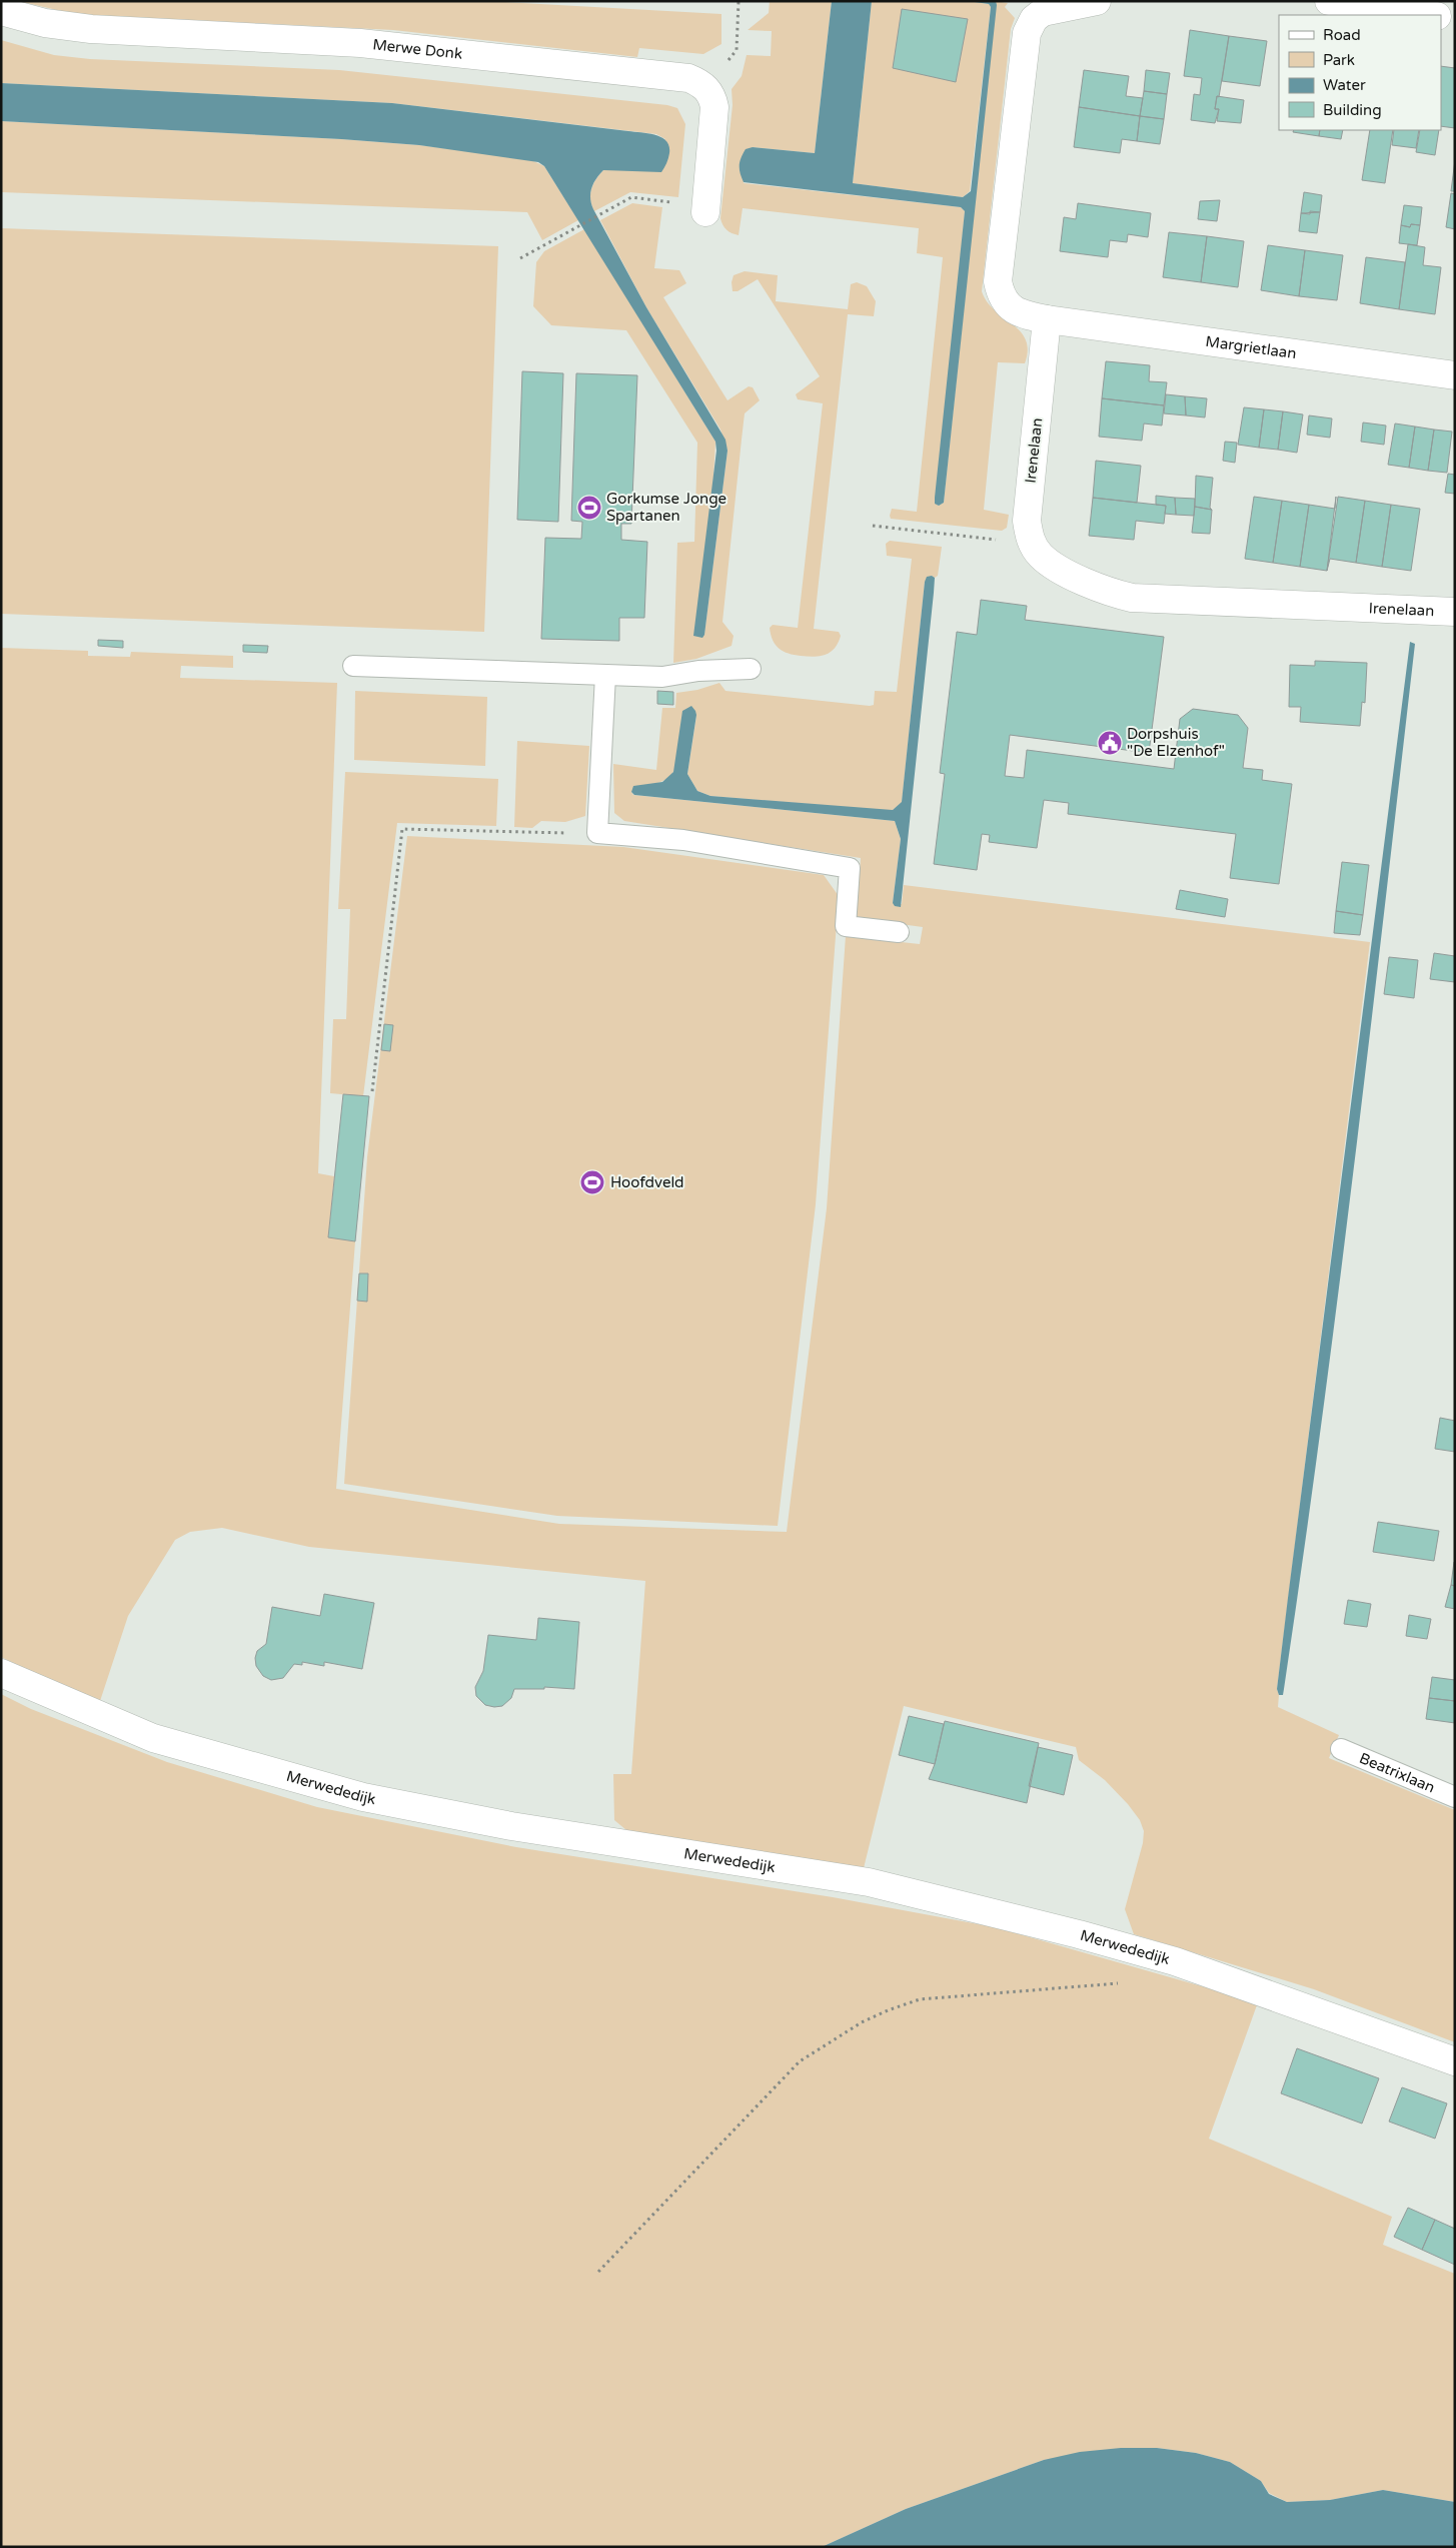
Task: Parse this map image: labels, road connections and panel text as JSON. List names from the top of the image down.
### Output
{
  "streets": {
    "street": [
      "Merwe Donk",
      "Margrietlaan",
      "Irenelaan",
      "Merwededijk"
    ],
    "lane": ["Beatrixlaan"]
  },
  "crossings": [
    ["Margrietlaan", "Irenelaan"]
  ],
  "places": {
    "sports": ["Gorkumse Jonge Spartanen", "Hoofdveld"],
    "public building": ["Dorpshuis \"De Elzenhof\""]
  },
  "legend": [
    "Road",
    "Park",
    "Water",
    "Building"
  ]
}
